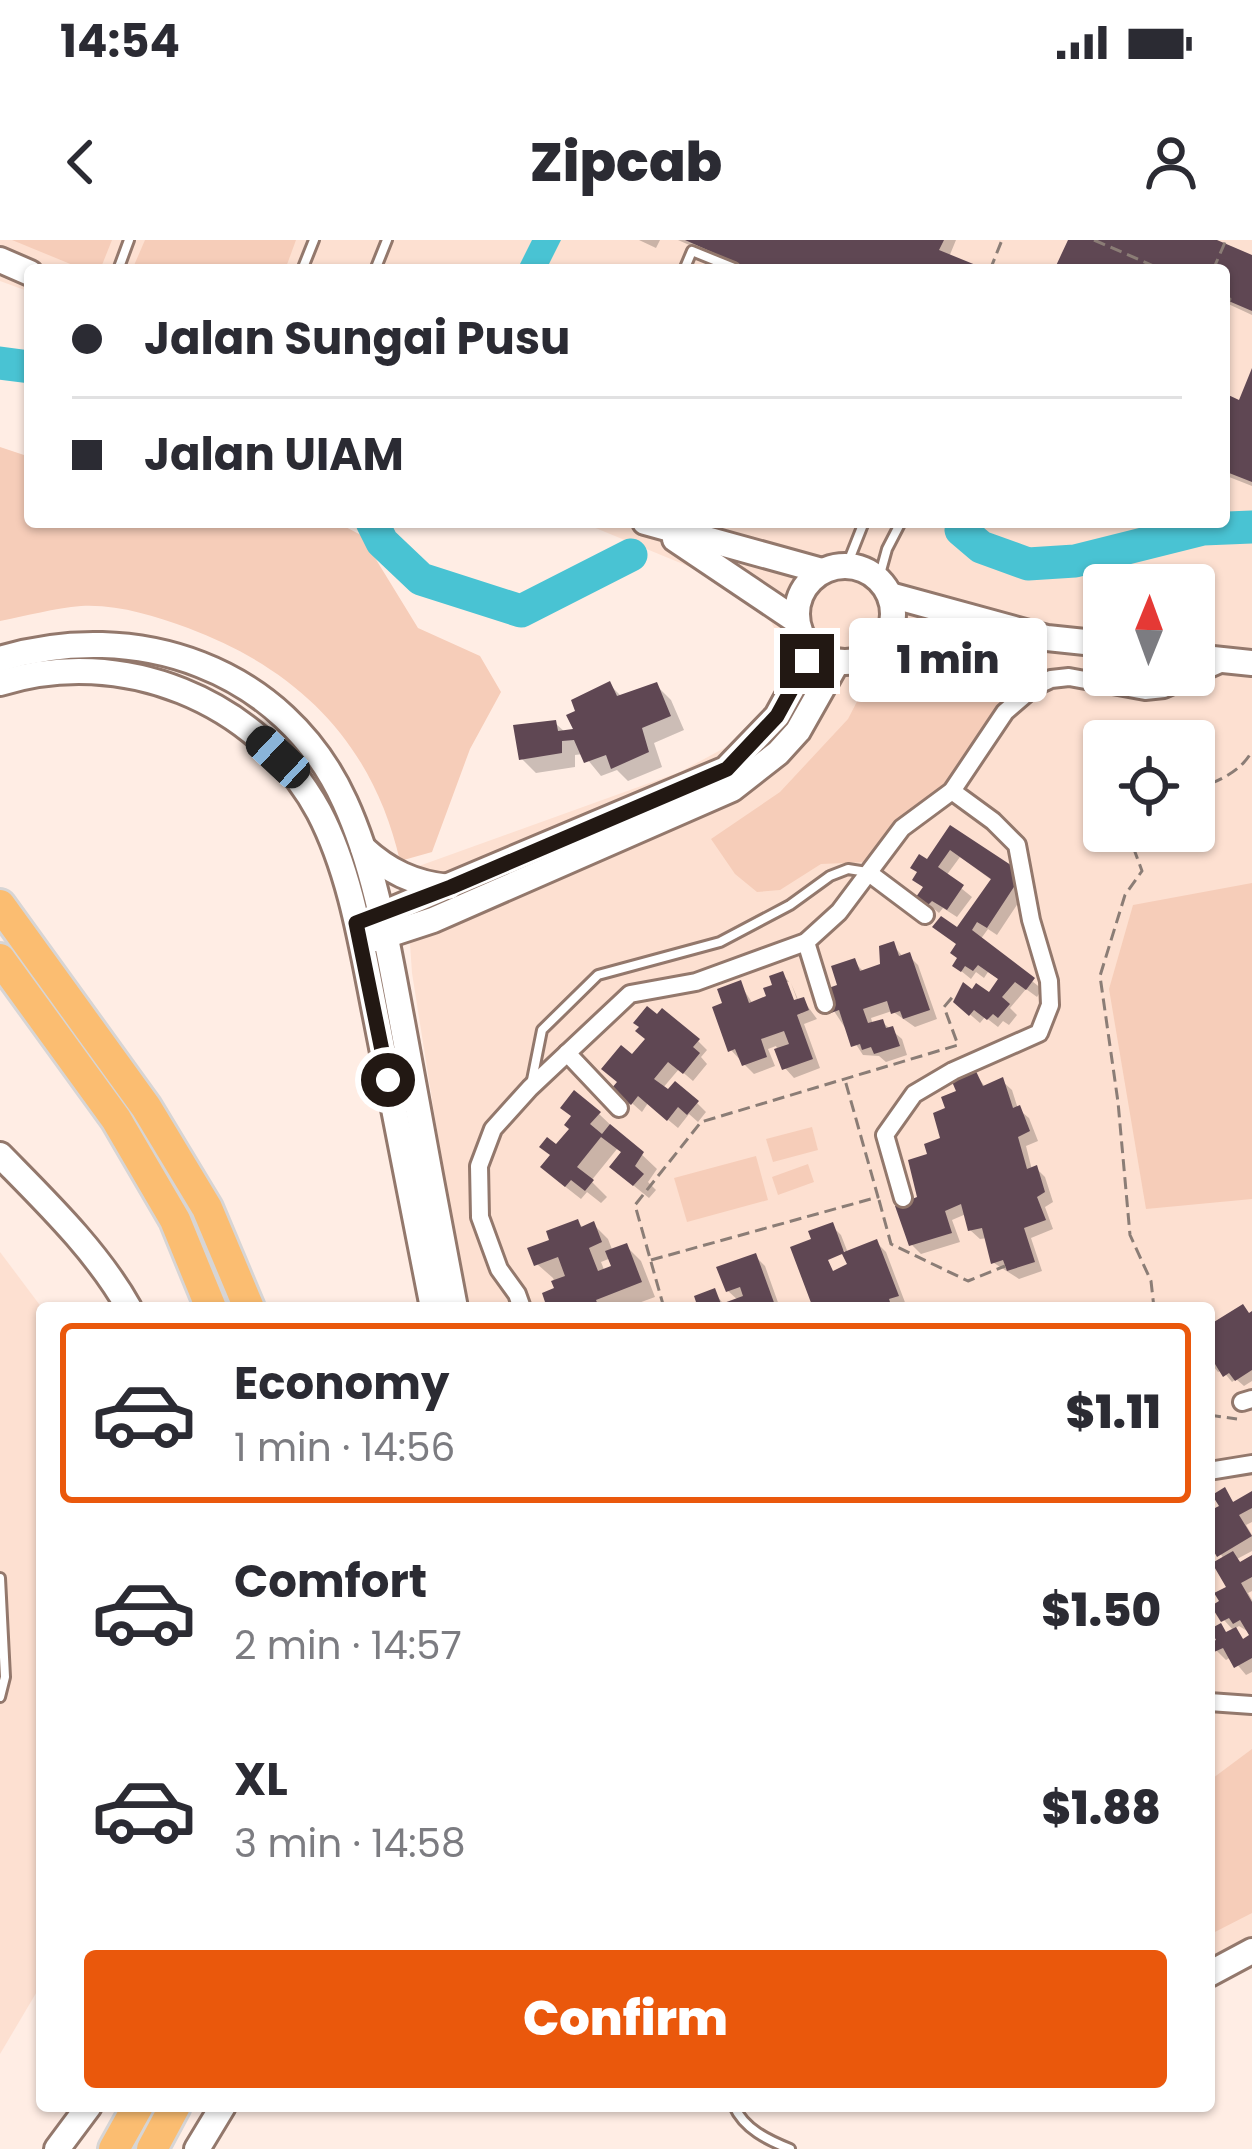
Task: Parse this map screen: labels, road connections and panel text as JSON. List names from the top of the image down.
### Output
{
  "north": "top",
  "page": {
    "status": "14:54",
    "header": "Zipcab",
    "banner": ["Jalan Sungai Pusu", "Jalan UIAM"],
    "bubble": "1 min",
    "list": [
      {
        "name": "Economy",
        "note": "1 min · 14:56",
        "value": "$1.11"
      },
      {
        "name": "Comfort",
        "note": "2 min · 14:57",
        "value": "$1.50"
      },
      {
        "name": "XL",
        "note": "3 min · 14:58",
        "value": "$1.88"
      }
    ],
    "buttons": "Confirm"
  }
}
